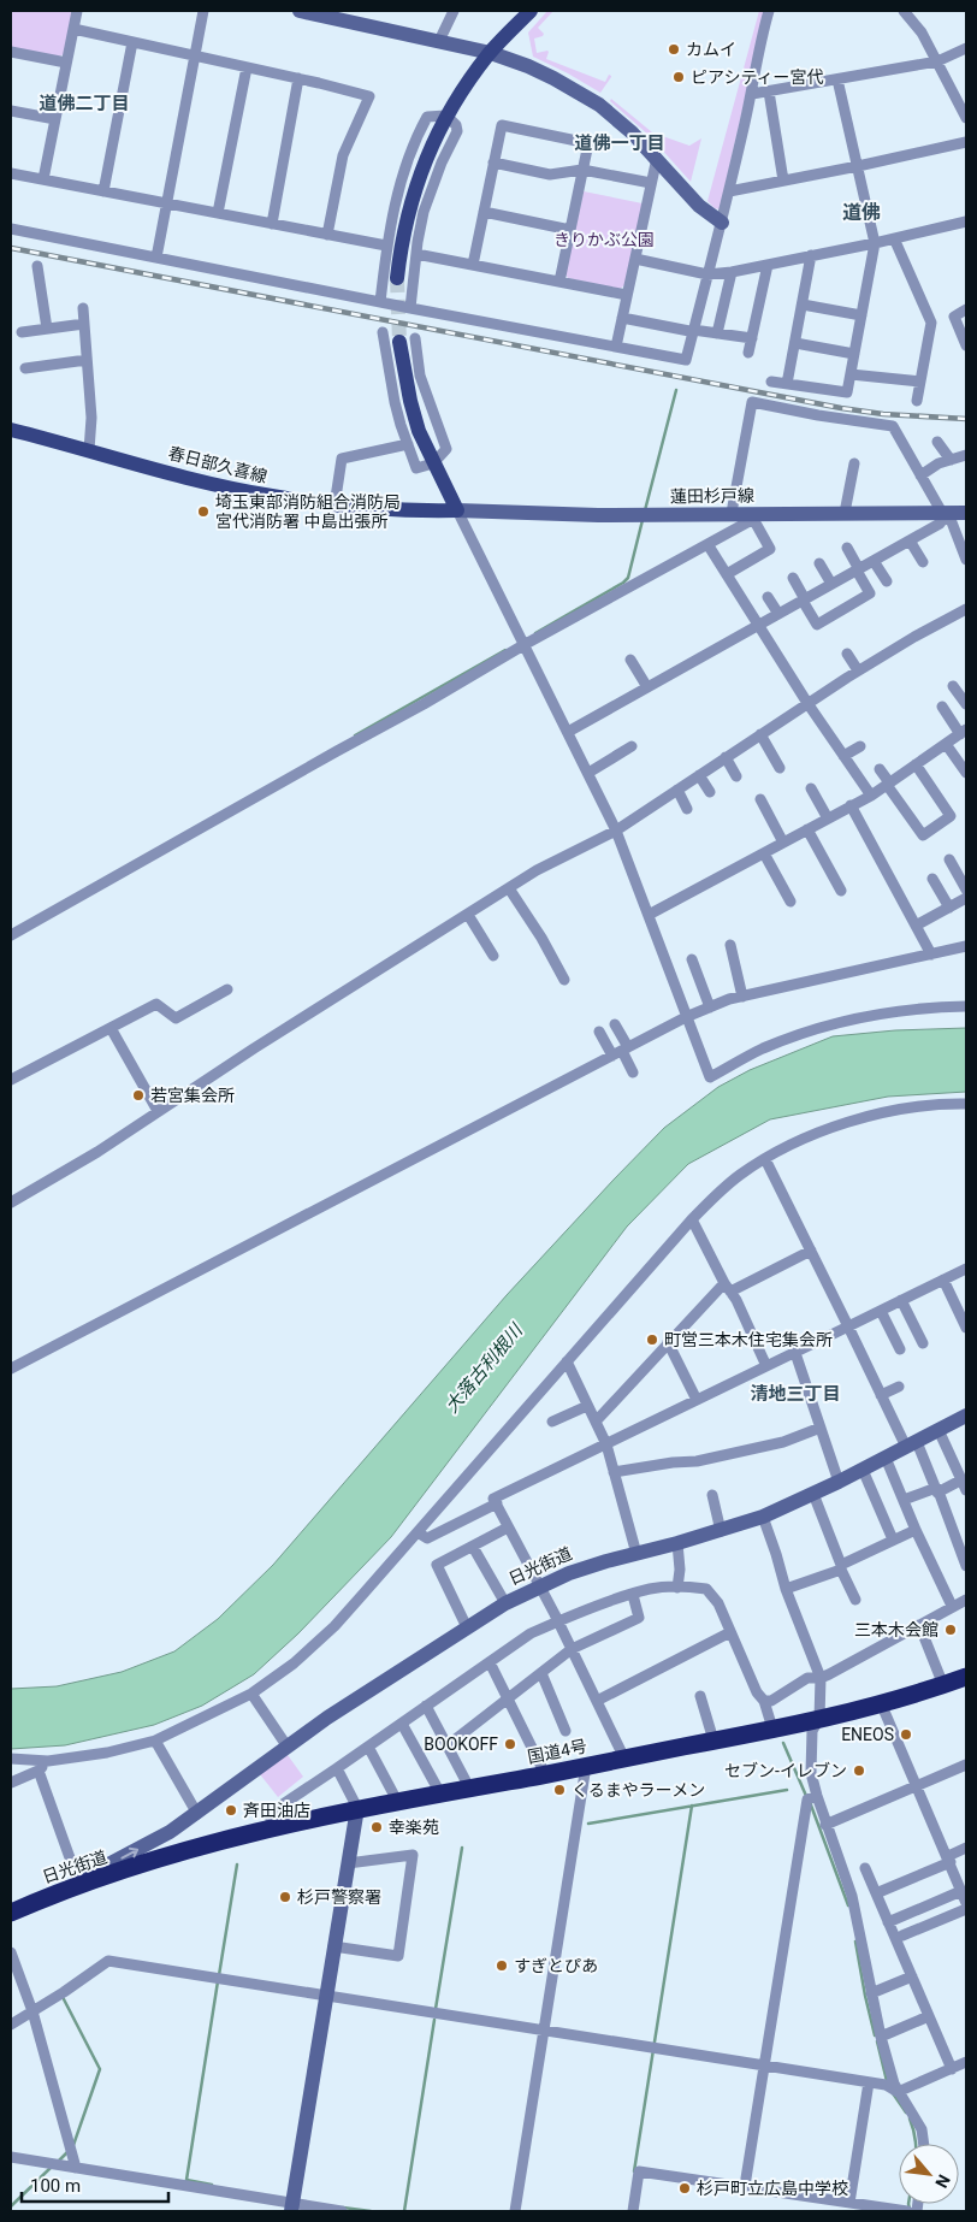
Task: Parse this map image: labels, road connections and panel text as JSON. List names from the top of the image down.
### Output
{
  "streets": {
    "highway": ["日光街道", "国道4号"],
    "main road": ["春日部久喜線", "蓮田杉戸線"]
  },
  "crossings": [
    ["春日部久喜線", "蓮田杉戸線"],
    ["日光街道", "国道4号"]
  ],
  "districts": [
    "道佛二丁目",
    "道佛一丁目",
    "道佛",
    "清地三丁目"
  ],
  "water": ["大落古利根川"],
  "parks": ["きりかぶ公園"],
  "places": [
    "カムイ",
    "ピアシティー宮代",
    "埼玉東部消防組合消防局 宮代消防署 中島出張所",
    "若宮集会所",
    "町営三本木住宅集会所",
    "三本木会館",
    "ENEOS",
    "BOOKOFF",
    "セブン-イレブン",
    "くるまやラーメン",
    "斉田油店",
    "幸楽苑",
    "杉戸警察署",
    "すぎとぴあ",
    "杉戸町立広島中学校"
  ],
  "scale_bar": "100 m",
  "north": "bottom right"
}
